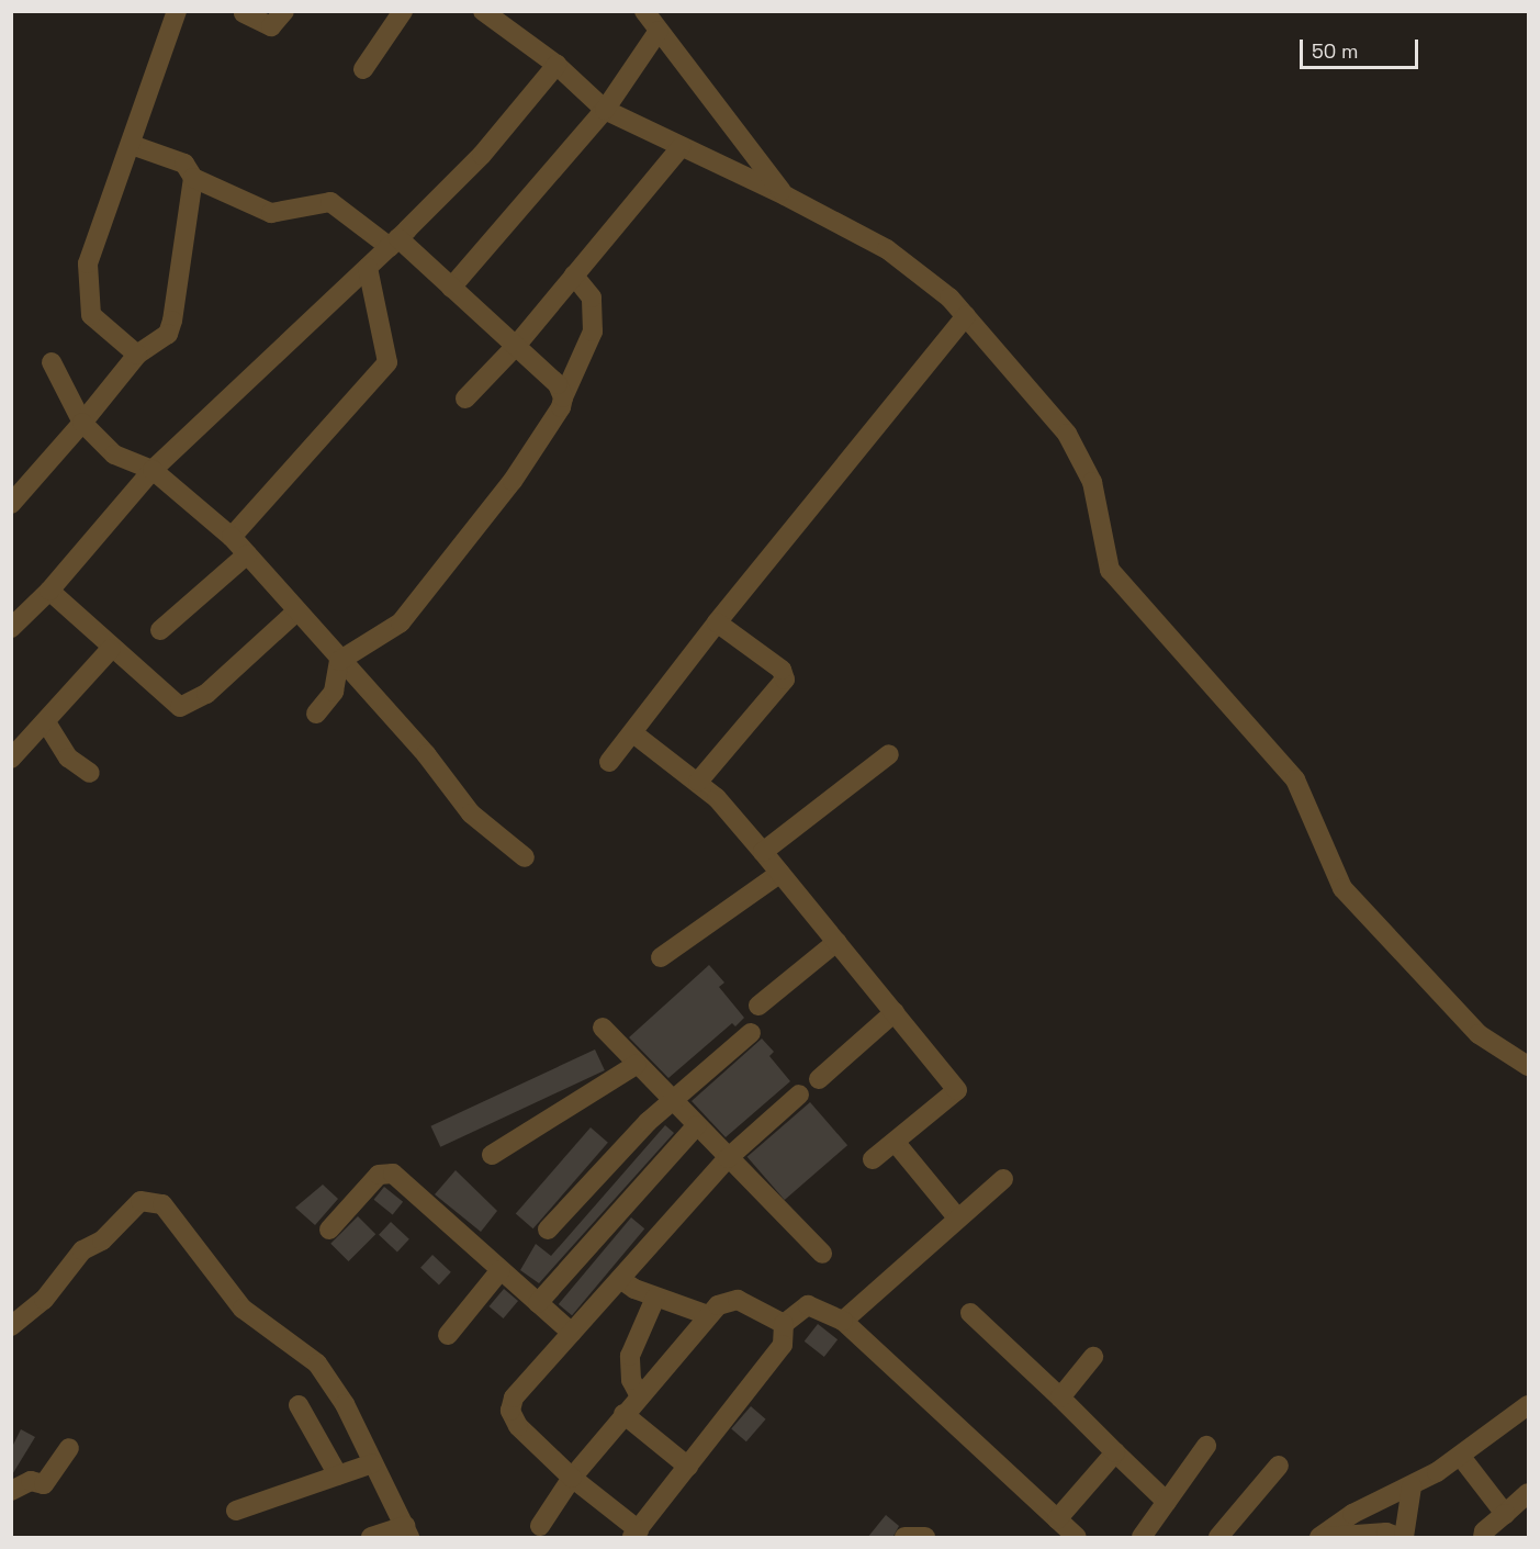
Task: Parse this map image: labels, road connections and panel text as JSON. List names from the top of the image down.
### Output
{
  "scale_bar": "50 m"
}
